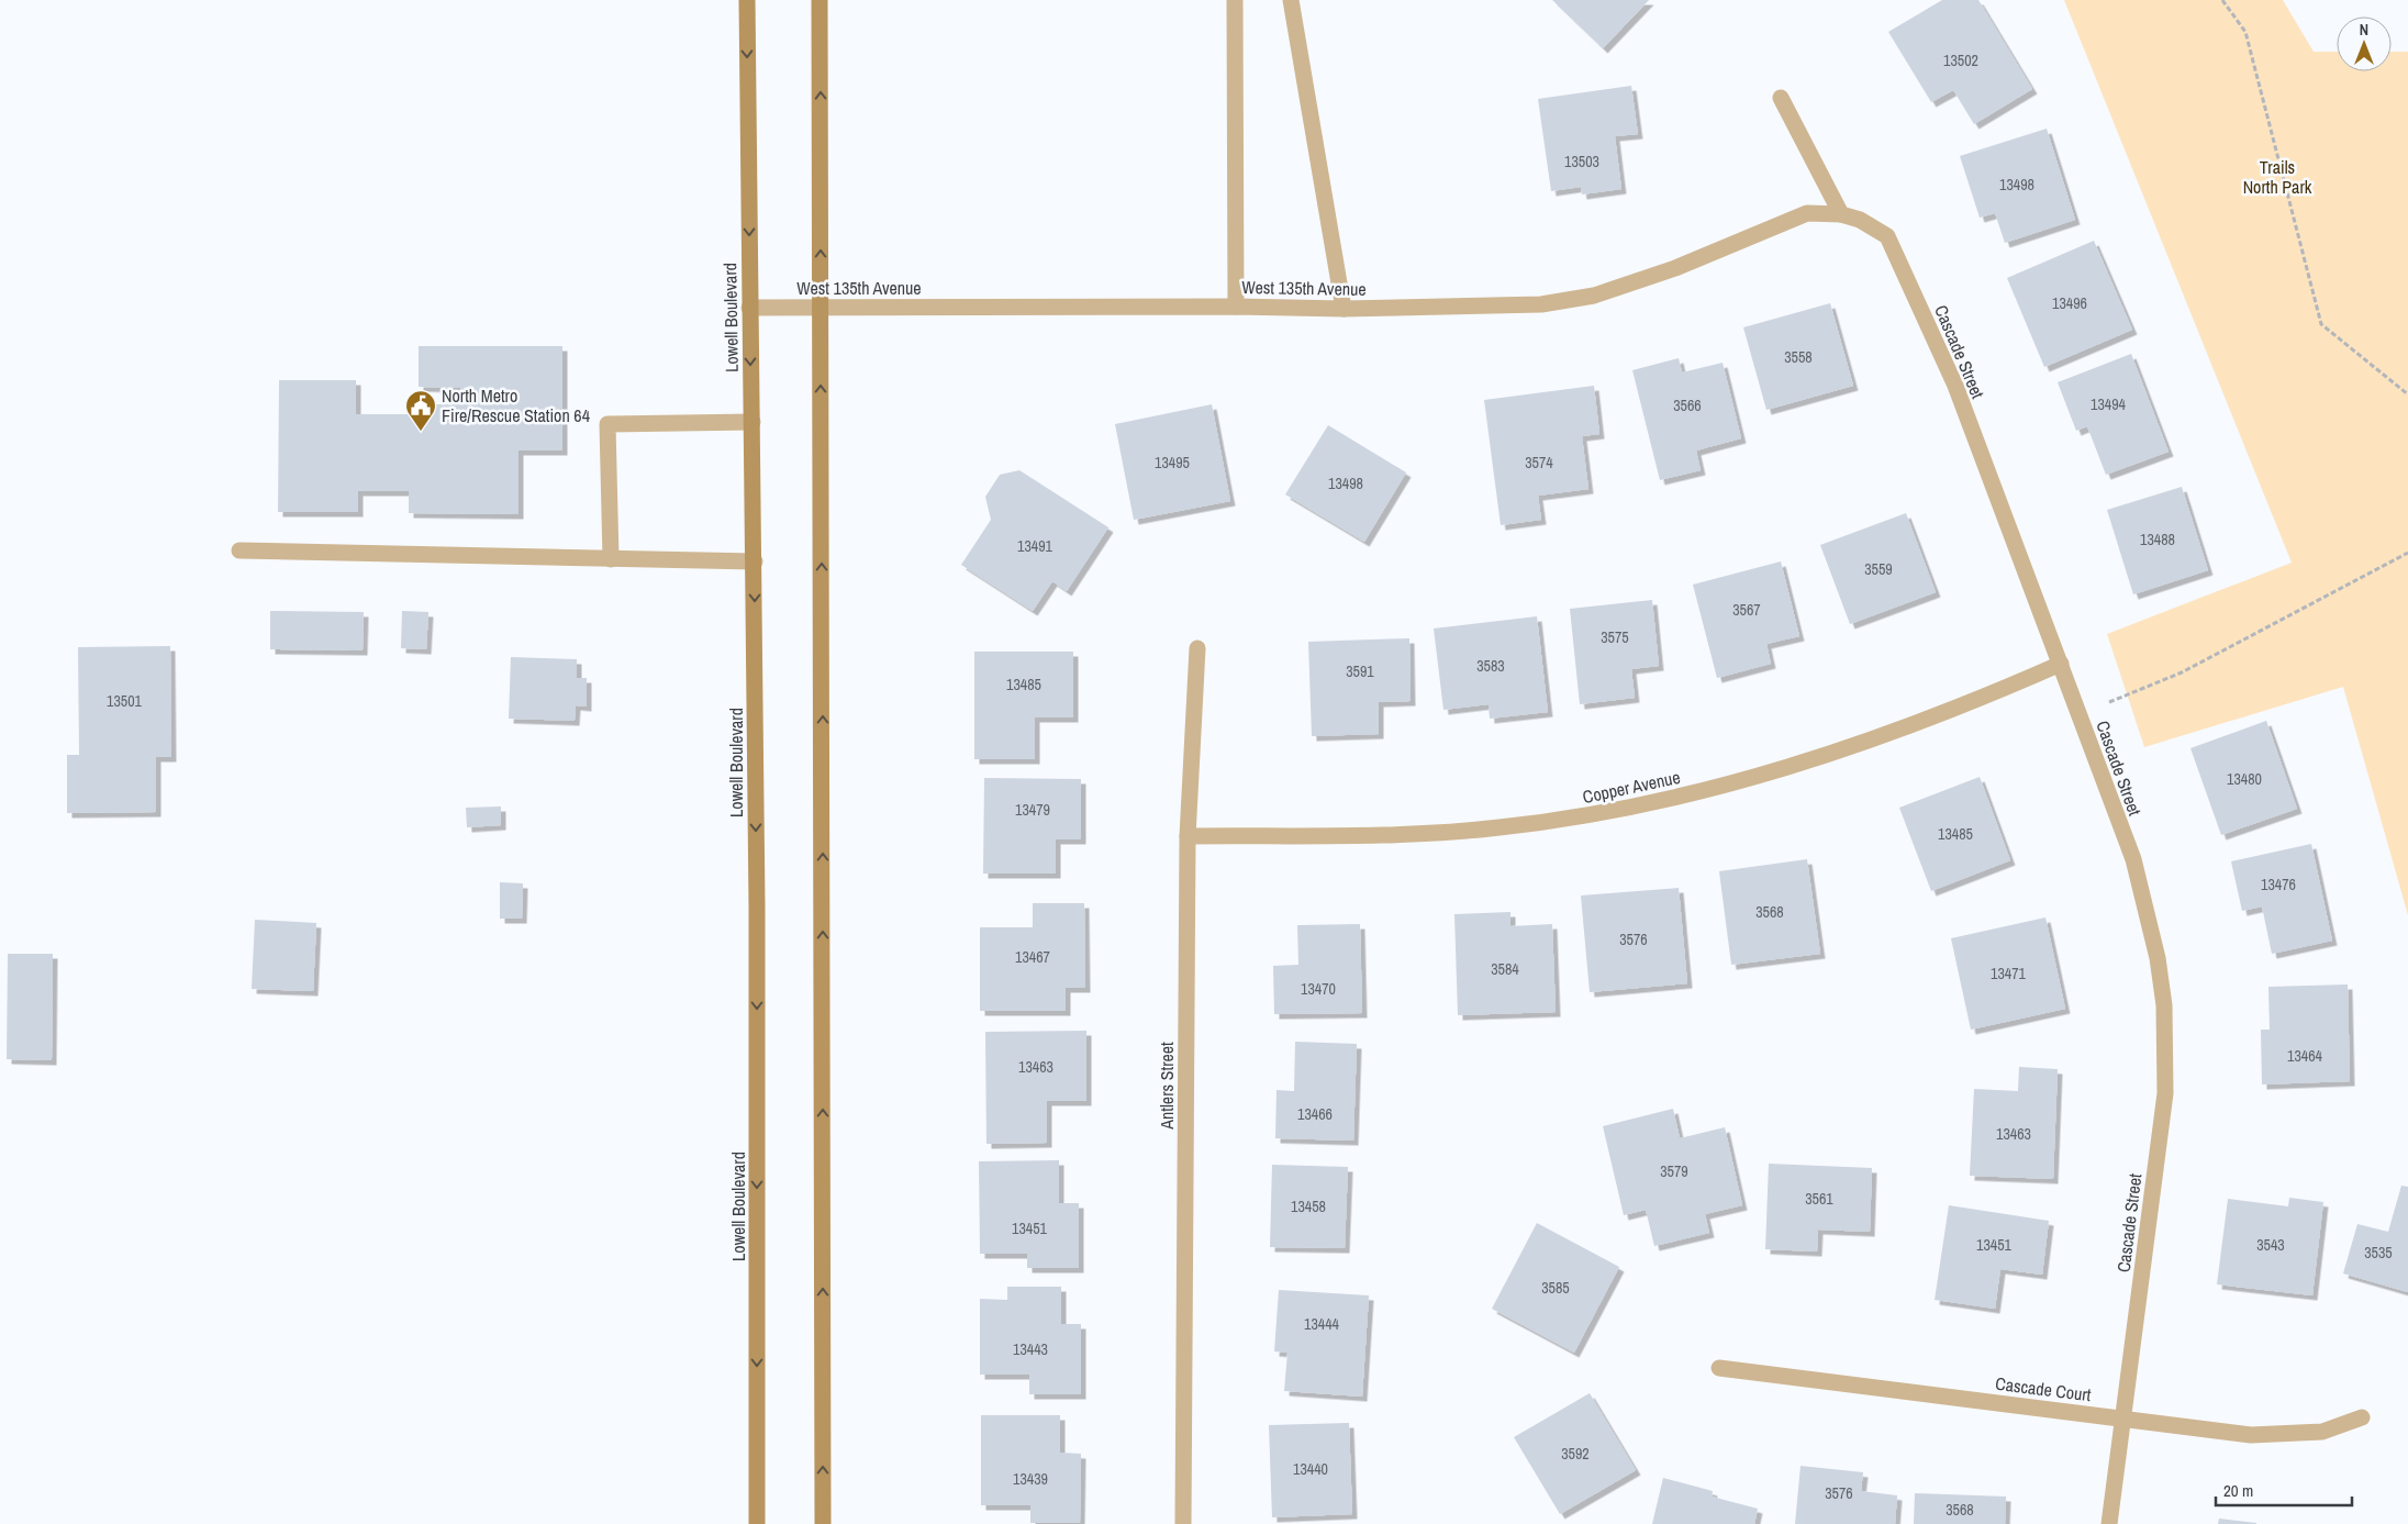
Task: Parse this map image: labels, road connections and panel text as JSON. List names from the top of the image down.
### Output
{
  "streets": {
    "main road": ["Lowell Boulevard"],
    "street": [
      "West 135th Avenue",
      "Cascade Street",
      "Copper Avenue",
      "Antlers Street",
      "Cascade Court"
    ]
  },
  "crossings": [
    ["West 135th Avenue", "Lowell Boulevard"],
    ["West 135th Avenue", "Cascade Street"],
    ["Cascade Street", "Copper Avenue"],
    ["Cascade Street", "Cascade Court"],
    ["Copper Avenue", "Antlers Street"]
  ],
  "parks": ["Trails North Park"],
  "places": {
    "public building": ["North Metro Fire/Rescue Station 64"]
  },
  "house_numbers": [
    "13502",
    "13503",
    "13498",
    "13496",
    "3558",
    "13494",
    "3566",
    "13495",
    "3574",
    "13498",
    "13488",
    "13491",
    "3559",
    "3567",
    "3575",
    "3583",
    "3591",
    "13485",
    "13501",
    "13480",
    "13479",
    "13485",
    "13476",
    "3568",
    "3576",
    "13467",
    "3584",
    "13471",
    "13470",
    "13464",
    "13463",
    "13466",
    "13463",
    "3579",
    "3561",
    "13458",
    "13451",
    "13451",
    "3543",
    "3535",
    "3585",
    "13444",
    "13443",
    "3592",
    "13440",
    "13439",
    "3576",
    "3568"
  ],
  "scale_bar": "20 m",
  "north": "top"
}
